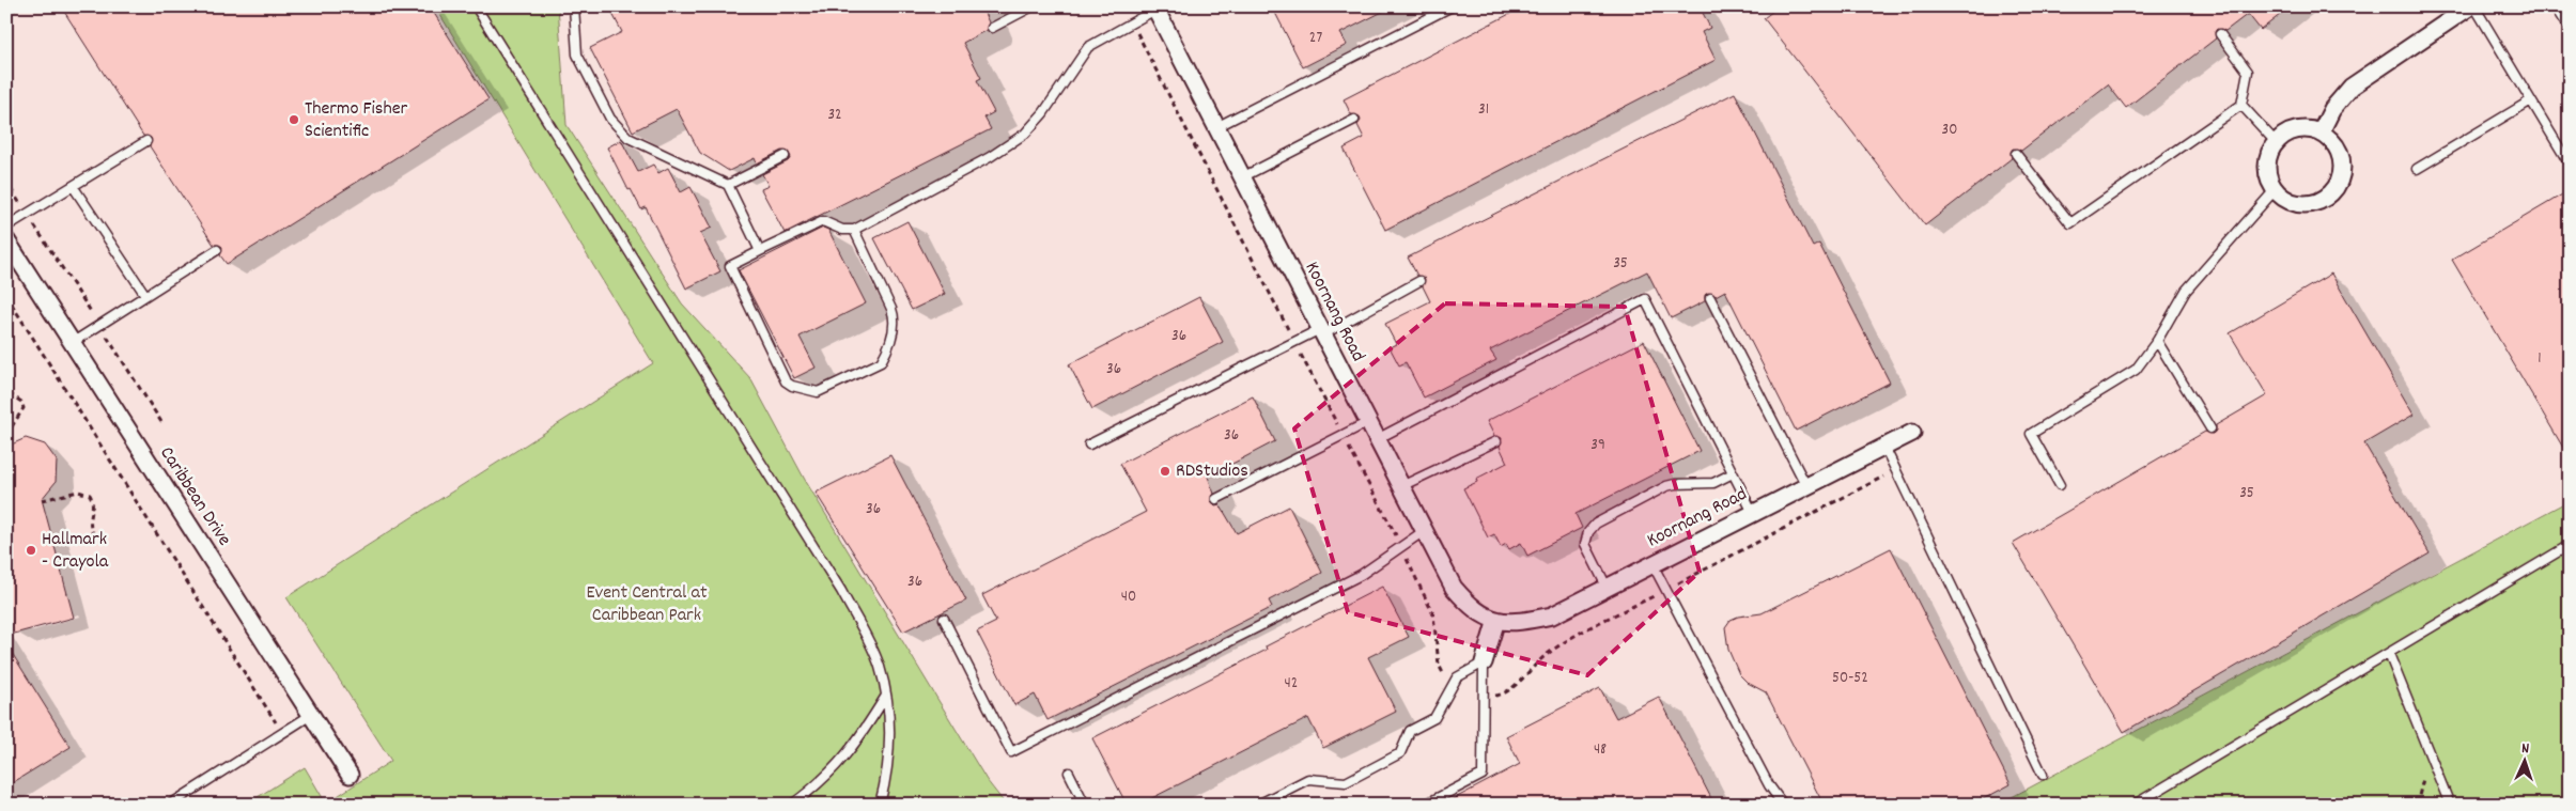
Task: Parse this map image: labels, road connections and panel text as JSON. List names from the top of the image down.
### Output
{
  "streets": {
    "street": ["Koornang Road", "Caribbean Drive"]
  },
  "parks": ["Event Central at Caribbean Park"],
  "places": ["Thermo Fisher Scientific", "RDStudios", "Hallmark - Crayola"],
  "house_numbers": [
    "27",
    "31",
    "32",
    "30",
    "35",
    "36",
    "1",
    "36",
    "36",
    "39",
    "35",
    "36",
    "36",
    "40",
    "50-52",
    "42",
    "48"
  ],
  "north": "top"
}
